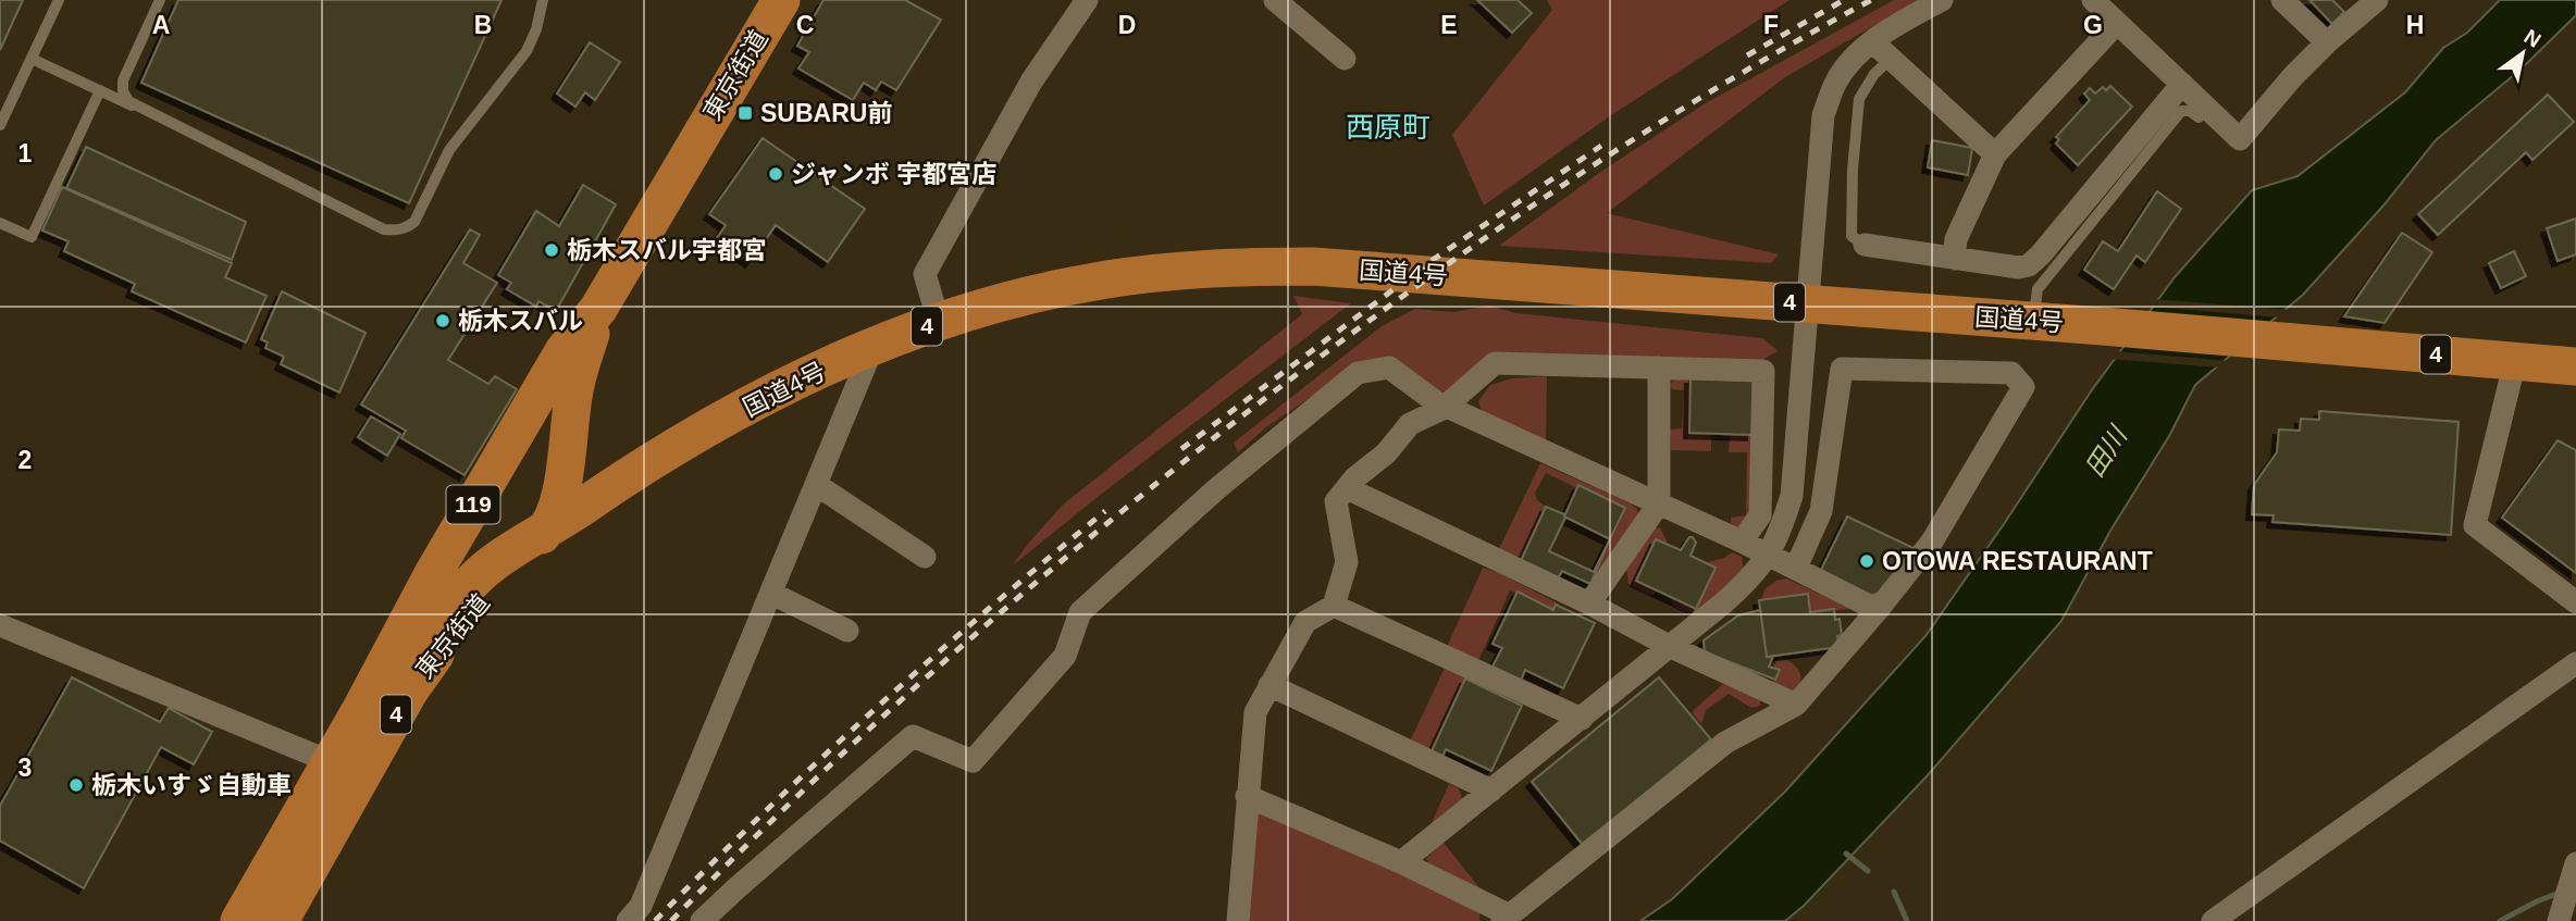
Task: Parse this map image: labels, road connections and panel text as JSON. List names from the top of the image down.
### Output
{
  "streets": {
    "highway": [
      "東京街道",
      "国道4号",
      "4",
      "119"
    ]
  },
  "crossings": [
    ["東京街道", "国道4号"]
  ],
  "districts": ["西原町"],
  "water": ["田川"],
  "places": {
    "transit": ["SUBARU前"],
    "other": [
      "ジャンボ 宇都宮店",
      "栃木スバル宇都宮",
      "栃木スバル",
      "OTOWA RESTAURANT",
      "栃木いすゞ自動車"
    ]
  },
  "north": "top right",
  "grid": {
    "columns": [
      "A",
      "B",
      "C",
      "D",
      "E",
      "F",
      "G",
      "H"
    ],
    "rows": ["1", "2", "3"]
  }
}
